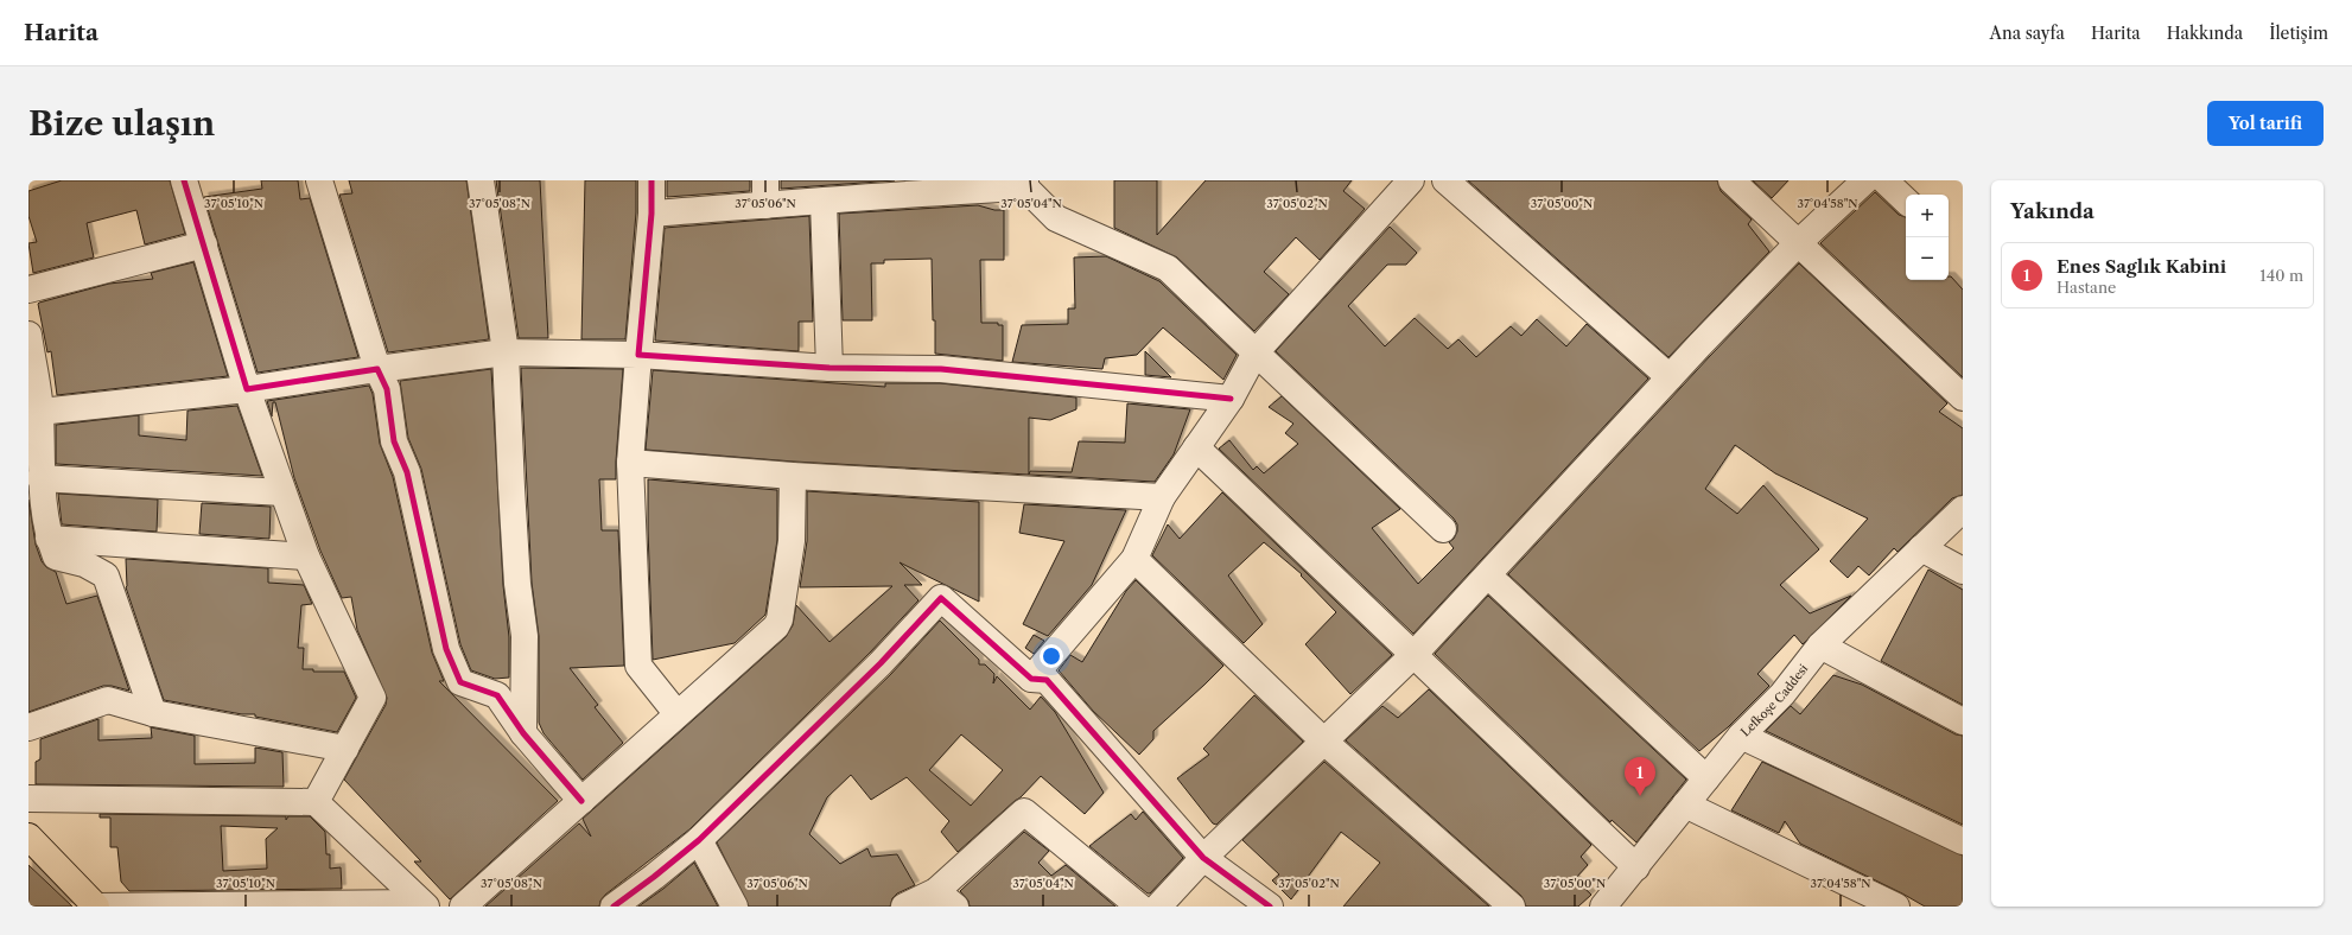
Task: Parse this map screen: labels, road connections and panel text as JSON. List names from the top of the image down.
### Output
{
  "streets": {
    "street": ["Lefkoşe Caddesi"]
  },
  "page": {
    "header": "Harita",
    "nav": [
      "Ana sayfa",
      "Harita",
      "Hakkında",
      "İletişim"
    ],
    "buttons": "Yol tarifi",
    "title": "Bize ulaşın",
    "heading": "Yakında",
    "map_buttons": ["+", "−"],
    "list": [
      {
        "mark": "1",
        "name": "Enes Saglık Kabini",
        "note": "Hastane",
        "value": "140 m"
      }
    ],
    "pins": "1"
  },
  "coordinates": [
    "37°05'10\"N",
    "37°05'08\"N",
    "37°05'06\"N",
    "37°05'04\"N",
    "37°05'02\"N",
    "37°05'00\"N",
    "37°04'58\"N"
  ]
}
